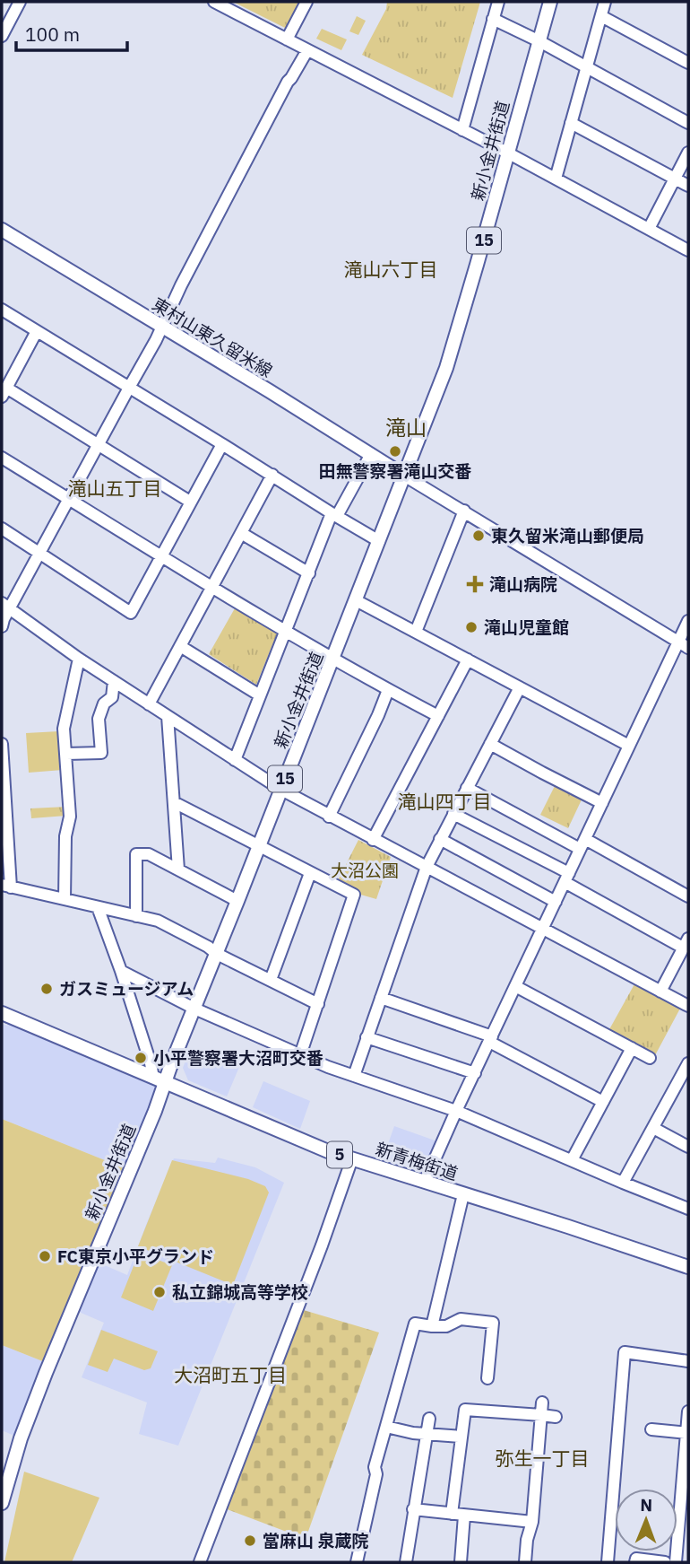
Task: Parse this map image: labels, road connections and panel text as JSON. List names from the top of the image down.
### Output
{
  "streets": {
    "main road": [
      "新小金井街道",
      "15",
      "東村山東久留米線",
      "5",
      "新青梅街道"
    ]
  },
  "crossings": [
    ["新小金井街道", "東村山東久留米線"],
    ["新小金井街道", "新青梅街道"]
  ],
  "districts": [
    "滝山六丁目",
    "滝山",
    "滝山五丁目",
    "滝山四丁目",
    "大沼町五丁目",
    "弥生一丁目"
  ],
  "parks": ["大沼公園"],
  "places": {
    "other": [
      "田無警察署滝山交番",
      "東久留米滝山郵便局",
      "滝山児童館",
      "ガスミュージアム",
      "小平警察署大沼町交番",
      "FC東京小平グランド",
      "私立錦城高等学校",
      "當麻山 泉蔵院"
    ],
    "health": ["滝山病院"]
  },
  "scale_bar": "100 m",
  "north": "top"
}
